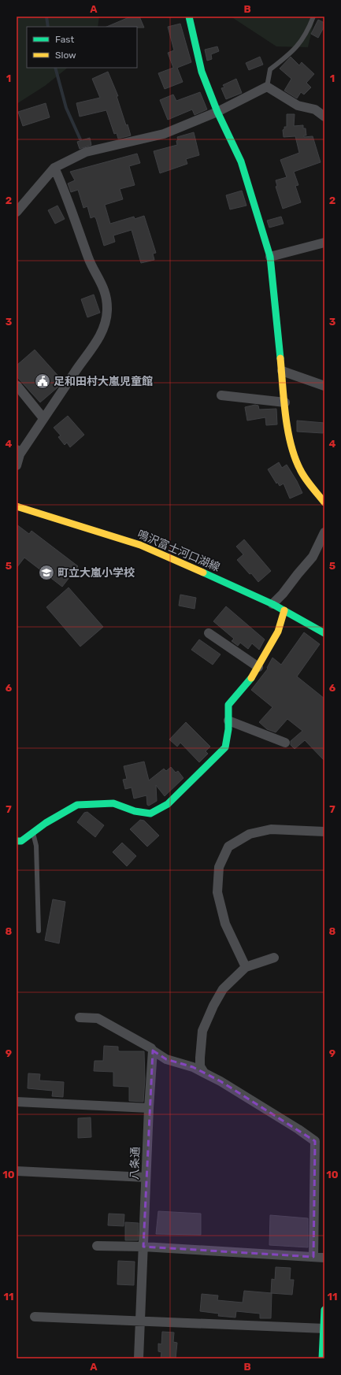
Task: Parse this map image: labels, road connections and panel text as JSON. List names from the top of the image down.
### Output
{
  "streets": {
    "street": ["鳴沢富士河口湖線", "八条通"]
  },
  "places": {
    "public building": ["足和田村大嵐児童館"],
    "school or university": ["町立大嵐小学校"]
  },
  "legend": ["Fast", "Slow"],
  "grid": {
    "columns": ["A", "B"],
    "rows": [
      "1",
      "2",
      "3",
      "4",
      "5",
      "6",
      "7",
      "8",
      "9",
      "10",
      "11"
    ]
  }
}
